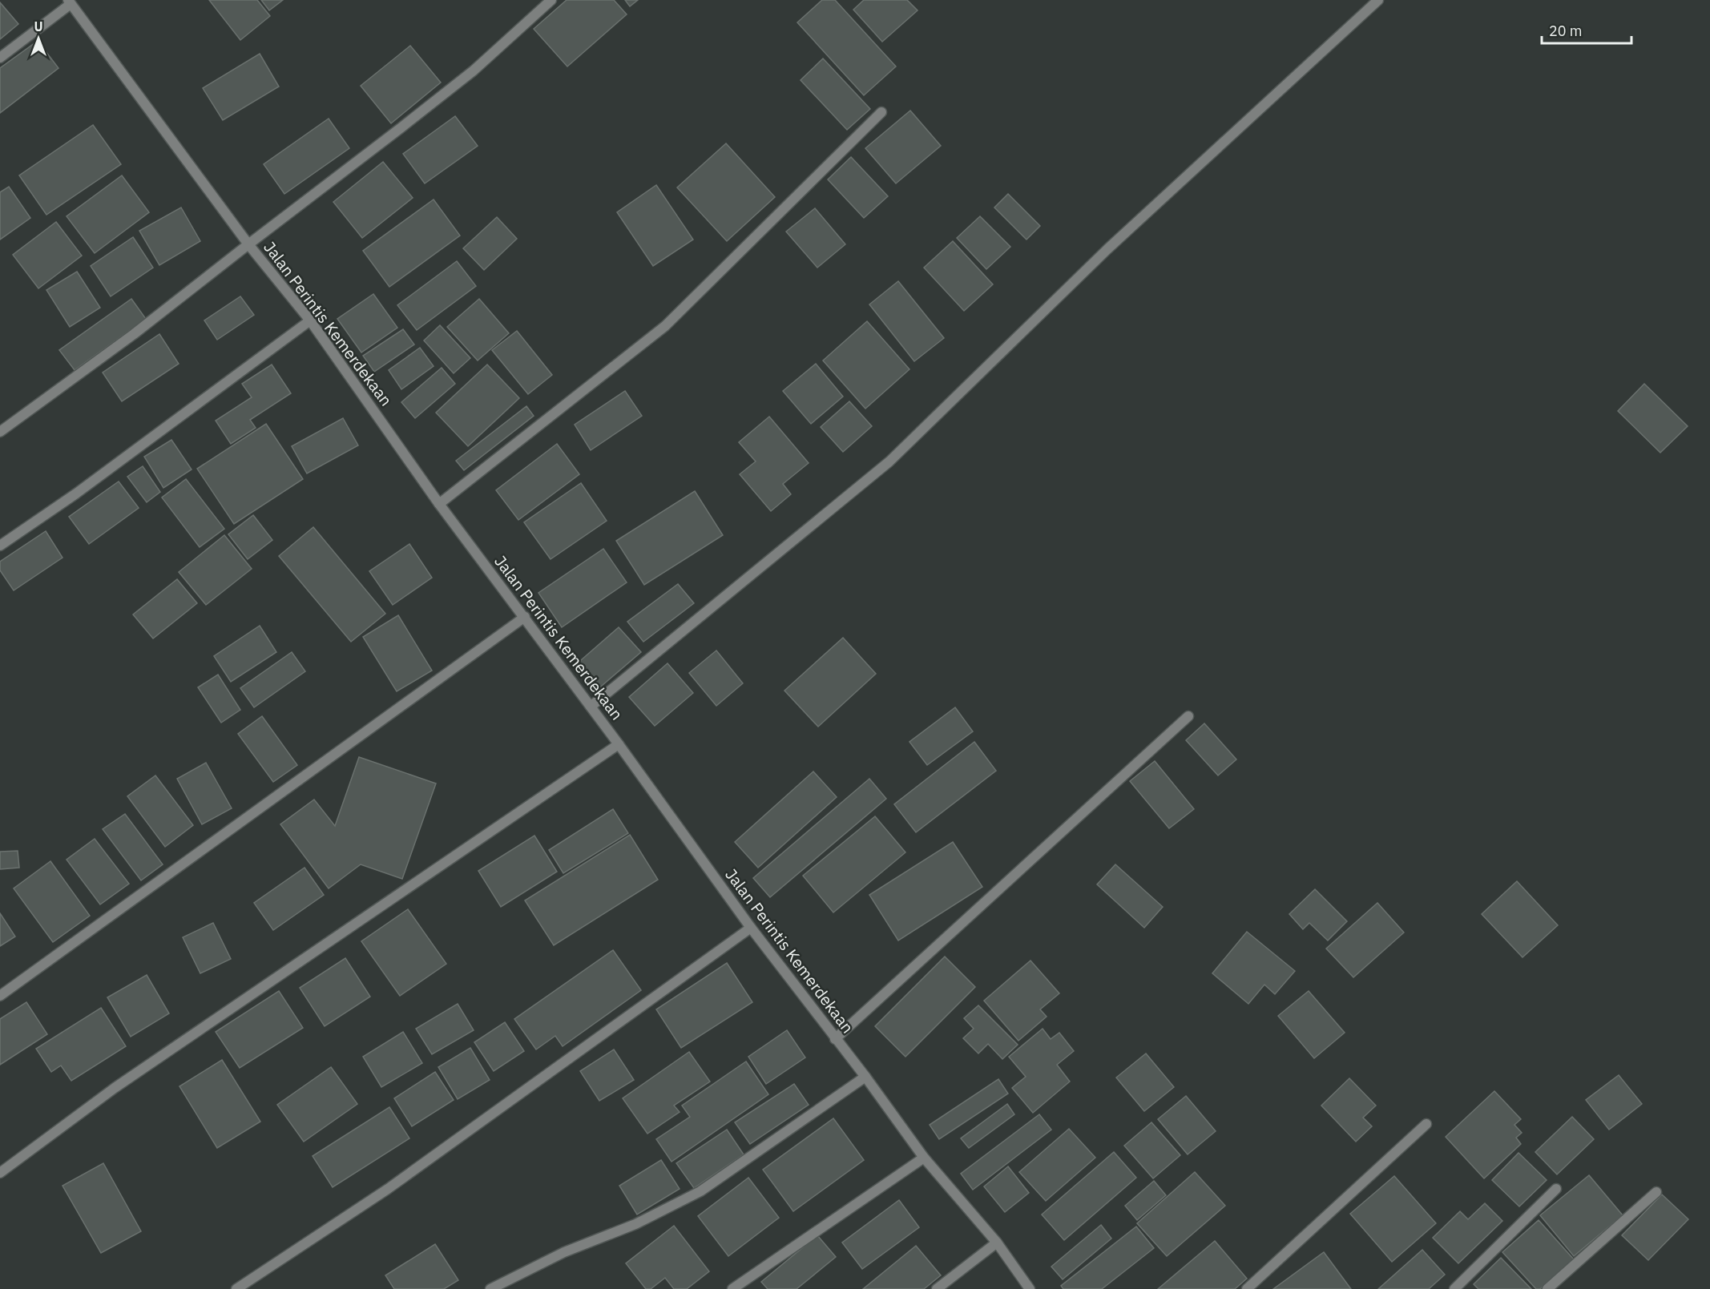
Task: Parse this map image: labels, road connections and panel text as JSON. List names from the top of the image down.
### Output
{
  "streets": {
    "street": ["Jalan Perintis Kemerdekaan"]
  },
  "scale_bar": "20 m",
  "north": "top"
}
